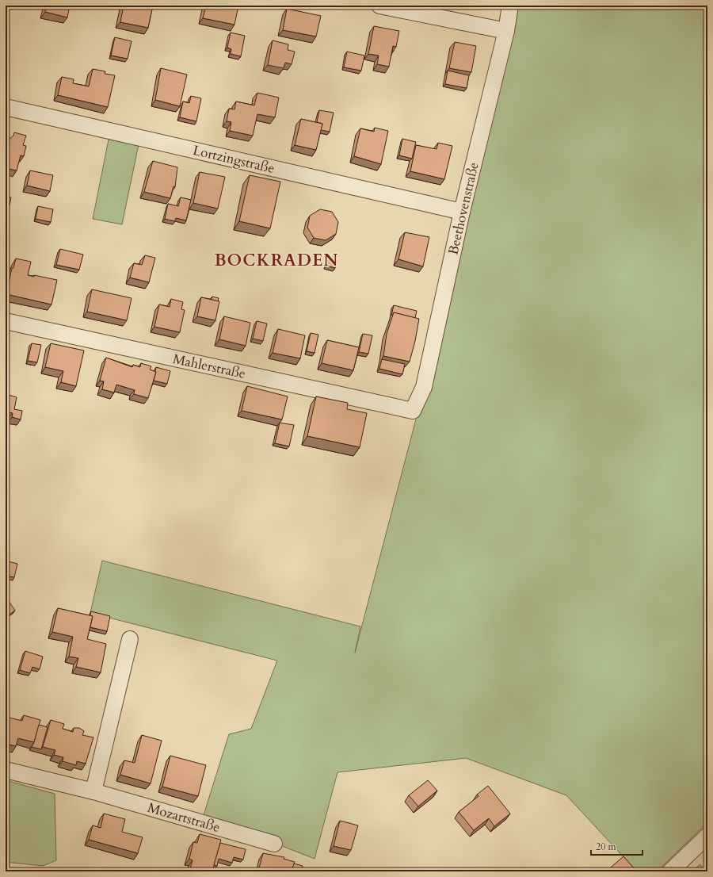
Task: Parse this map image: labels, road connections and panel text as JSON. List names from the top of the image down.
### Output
{
  "streets": {
    "street": [
      "Lortzingstraße",
      "Beethovenstraße",
      "Mahlerstraße",
      "Mozartstraße"
    ]
  },
  "crossings": [
    ["Lortzingstraße", "Beethovenstraße"],
    ["Beethovenstraße", "Mahlerstraße"]
  ],
  "districts": ["BOCKRADEN"],
  "scale_bar": "20 m"
}
